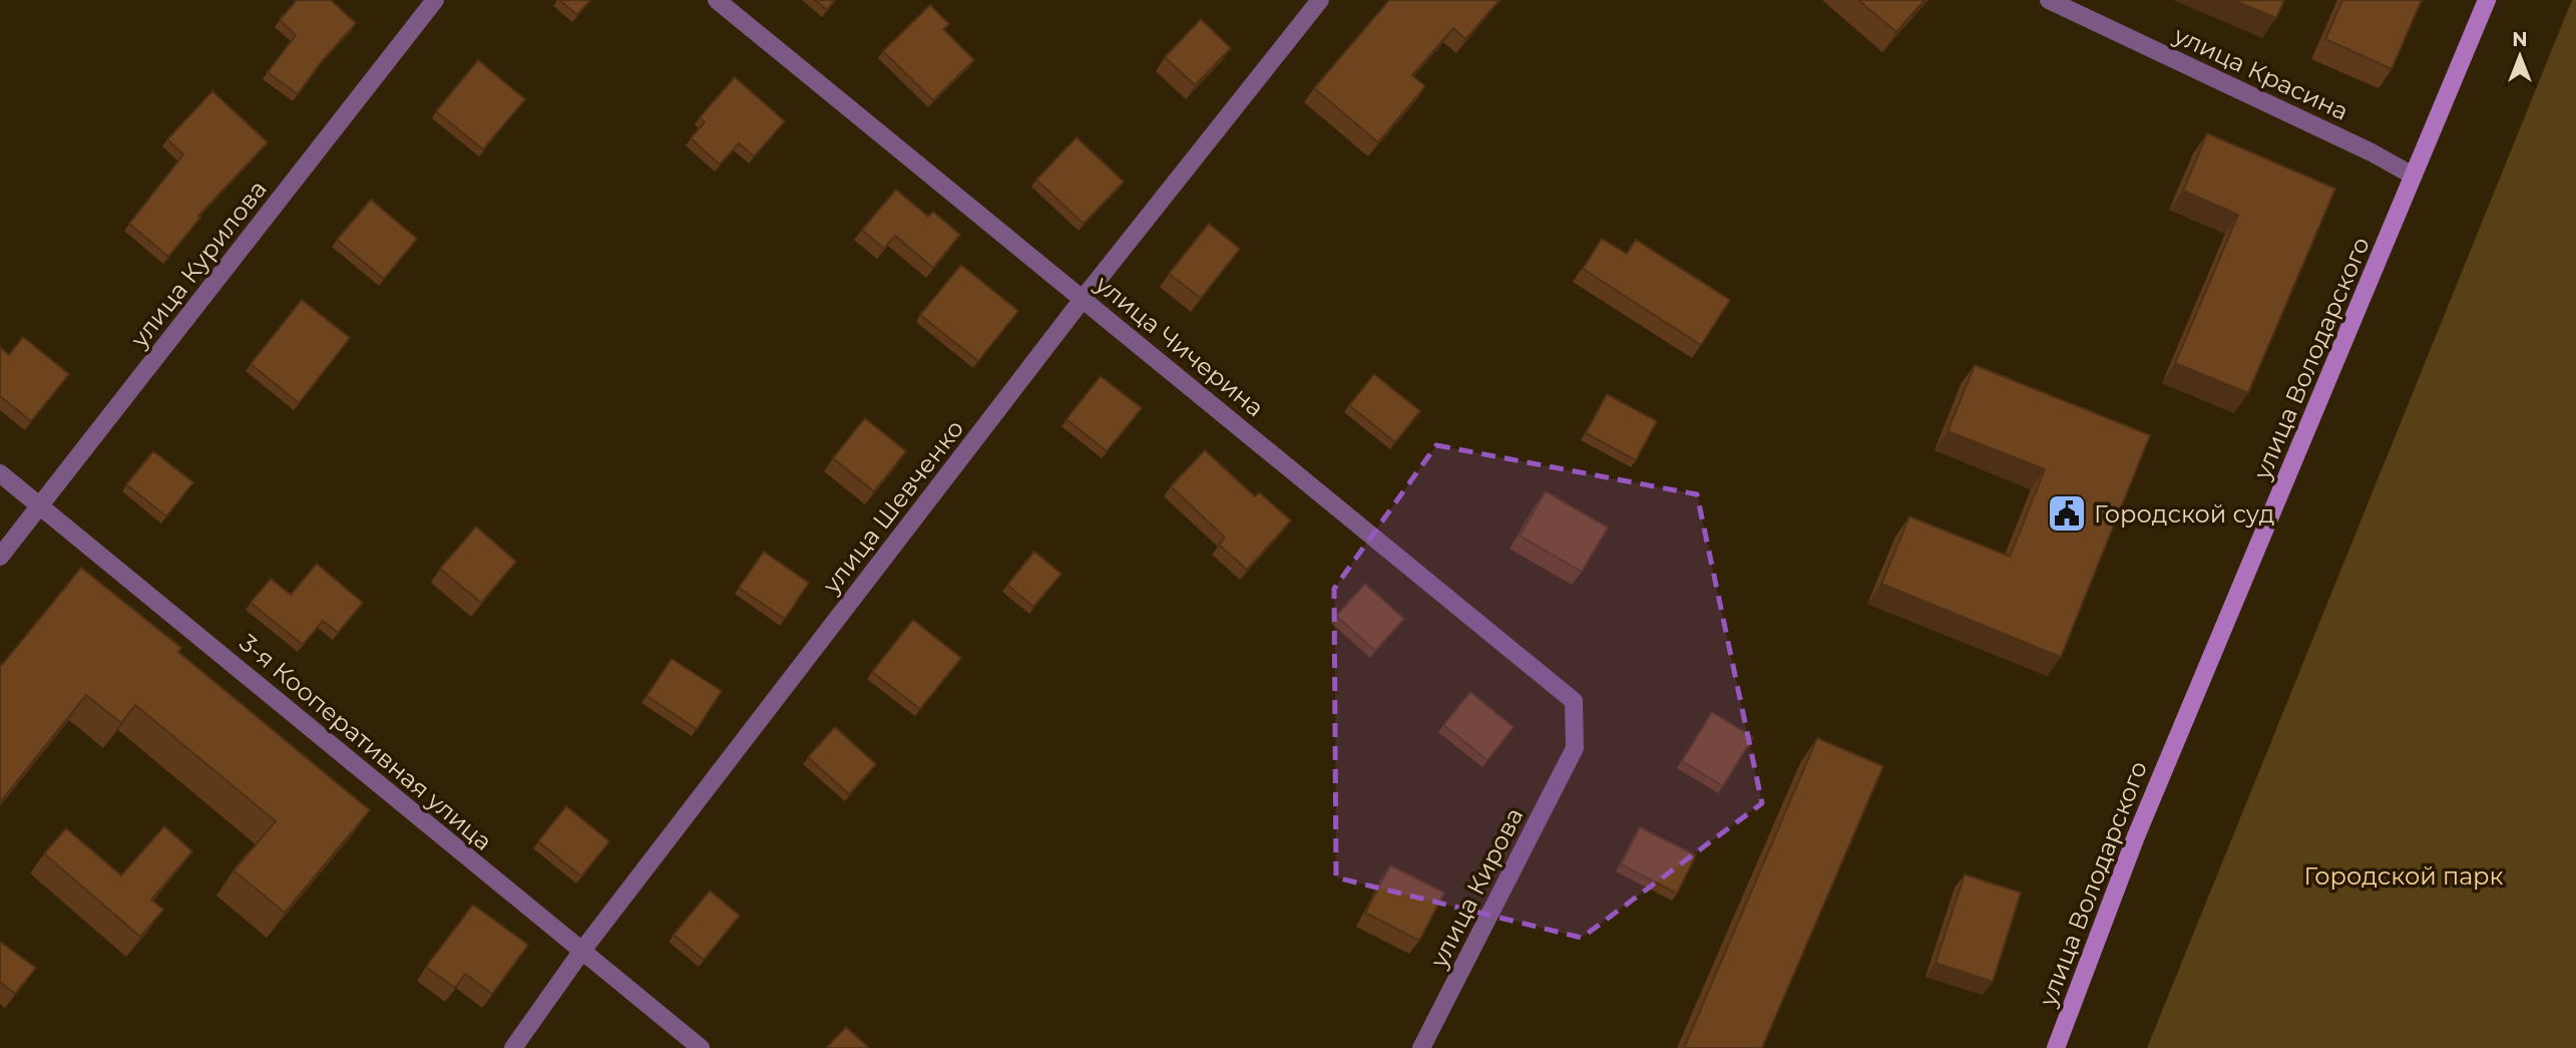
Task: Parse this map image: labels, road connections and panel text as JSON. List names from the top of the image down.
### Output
{
  "streets": {
    "street": [
      "улица Красина",
      "улица Курилова",
      "улица Чичерина",
      "улица Володарского",
      "улица Шевченко",
      "3-я Кооперативная улица",
      "улица Кирова"
    ]
  },
  "crossings": [
    ["улица Красина", "улица Володарского"],
    ["улица Курилова", "3-я Кооперативная улица"],
    ["улица Чичерина", "улица Шевченко"],
    ["улица Чичерина", "улица Кирова"],
    ["улица Шевченко", "3-я Кооперативная улица"]
  ],
  "parks": ["Городской парк"],
  "places": {
    "public building": ["Городской суд"]
  },
  "north": "top"
}
